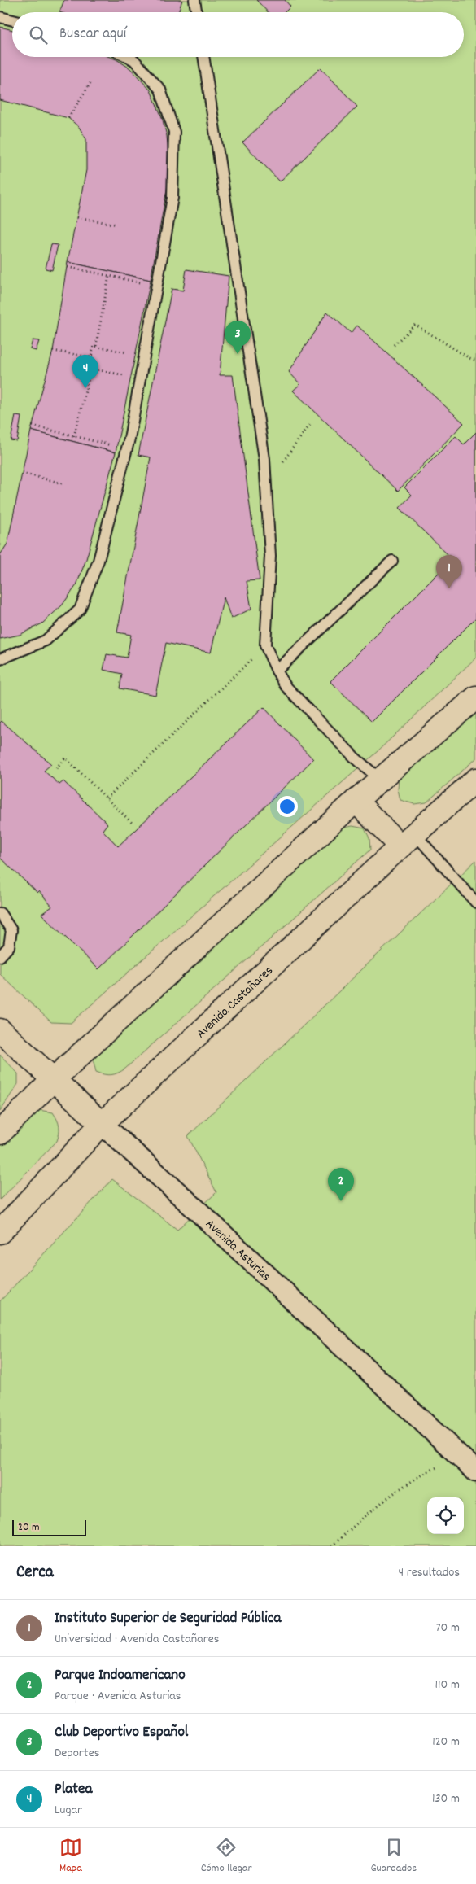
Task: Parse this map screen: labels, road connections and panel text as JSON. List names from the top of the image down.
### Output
{
  "streets": {
    "main road": ["Avenida Castañares", "Avenida Asturias"]
  },
  "crossings": [
    ["Avenida Castañares", "Avenida Asturias"]
  ],
  "scale_bar": "20 m",
  "page": {
    "search": "Buscar aquí",
    "pins": [
      "3",
      "4",
      "1",
      "2"
    ],
    "scale": "20 m",
    "heading": ["Cerca", "4 resultados"],
    "list": [
      {
        "mark": "1",
        "name": "Instituto Superior de Seguridad Pública",
        "note": "Universidad · Avenida Castañares",
        "value": "70 m"
      },
      {
        "mark": "2",
        "name": "Parque Indoamericano",
        "note": "Parque · Avenida Asturias",
        "value": "110 m"
      },
      {
        "mark": "3",
        "name": "Club Deportivo Español",
        "note": "Deportes",
        "value": "120 m"
      },
      {
        "mark": "4",
        "name": "Platea",
        "note": "Lugar",
        "value": "130 m"
      }
    ],
    "nav": ["Mapa", "Cómo llegar", "Guardados"]
  }
}
